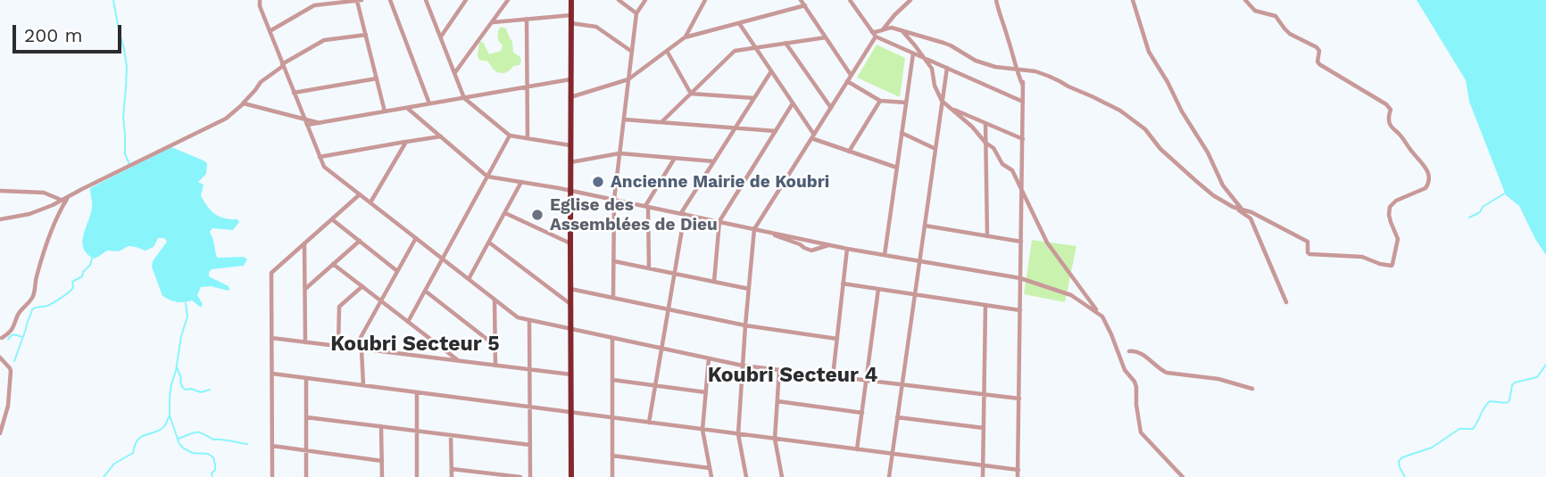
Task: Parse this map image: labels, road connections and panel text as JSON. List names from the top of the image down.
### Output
{
  "districts": ["Koubri Secteur 5", "Koubri Secteur 4"],
  "places": ["Ancienne Mairie de Koubri", "Eglise des Assemblées de Dieu"],
  "scale_bar": "200 m"
}
